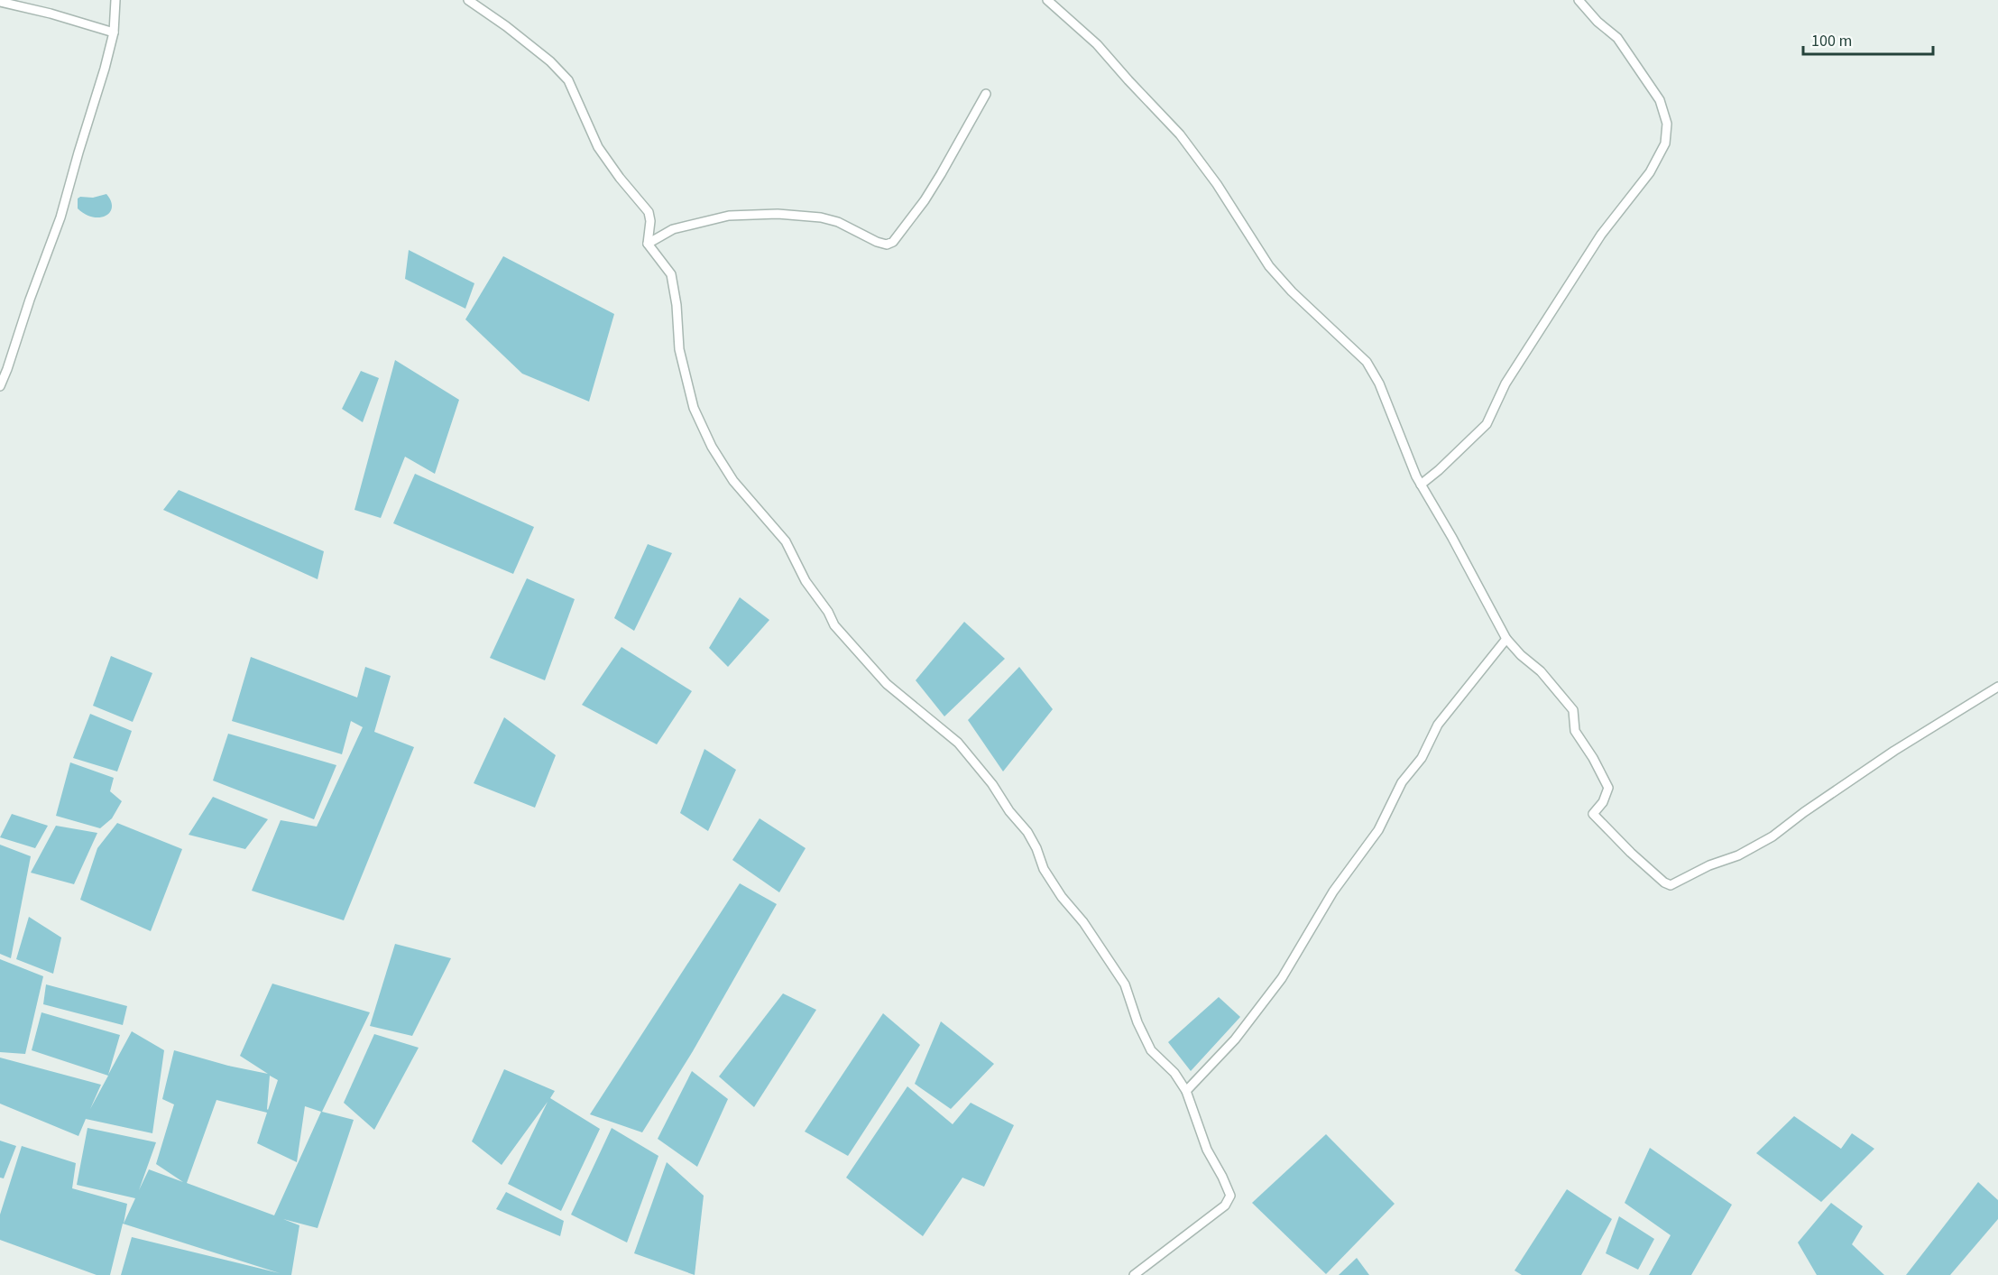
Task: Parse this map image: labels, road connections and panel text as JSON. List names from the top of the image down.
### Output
{
  "scale_bar": "100 m"
}
